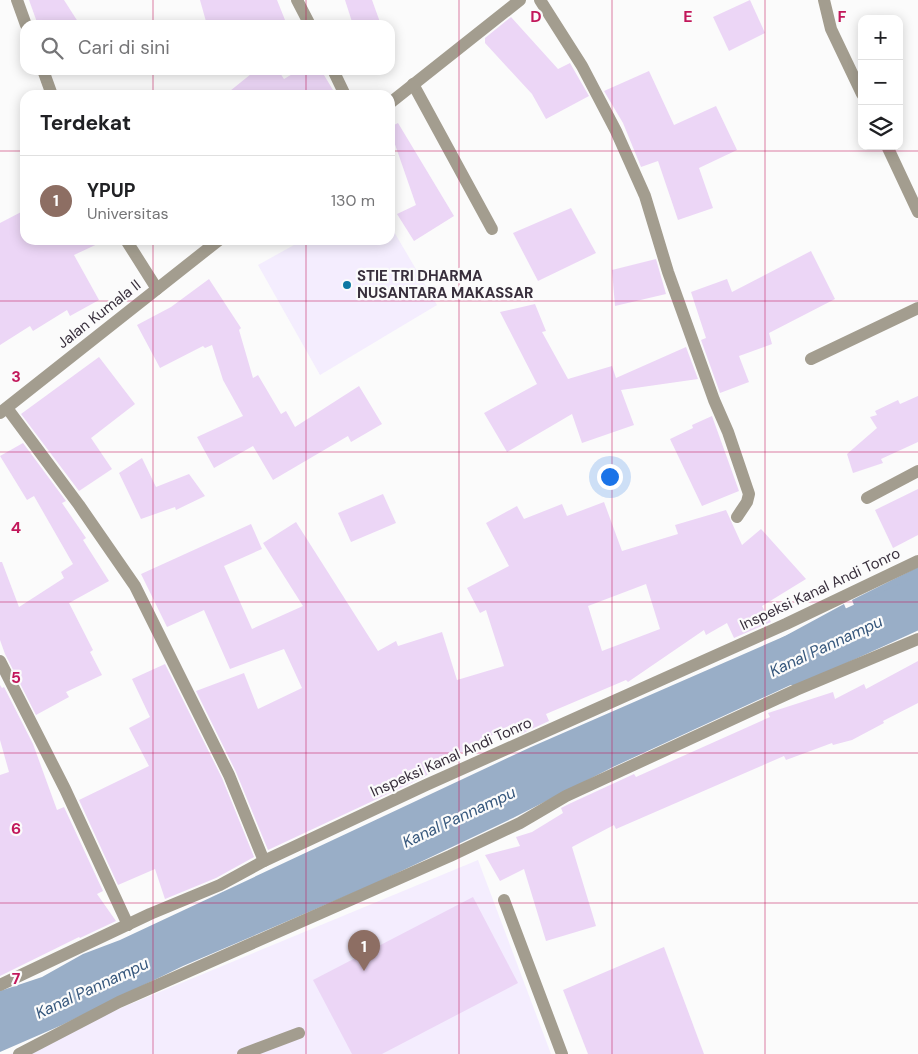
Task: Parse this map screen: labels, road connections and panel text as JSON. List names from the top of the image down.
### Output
{
  "streets": {
    "street": ["Jalan Kumala II", "Inspeksi Kanal Andi Tonro"]
  },
  "water": ["Kanal Pannampu"],
  "places": ["STIE TRI DHARMA NUSANTARA MAKASSAR"],
  "page": {
    "map_buttons": ["+", "−"],
    "search": "Cari di sini",
    "heading": "Terdekat",
    "list": [
      {
        "mark": "1",
        "name": "YPUP",
        "note": "Universitas",
        "value": "130 m"
      }
    ],
    "pins": "1"
  },
  "grid": {
    "columns": ["D", "E", "F"],
    "rows": [
      "3",
      "4",
      "5",
      "6",
      "7"
    ]
  }
}
